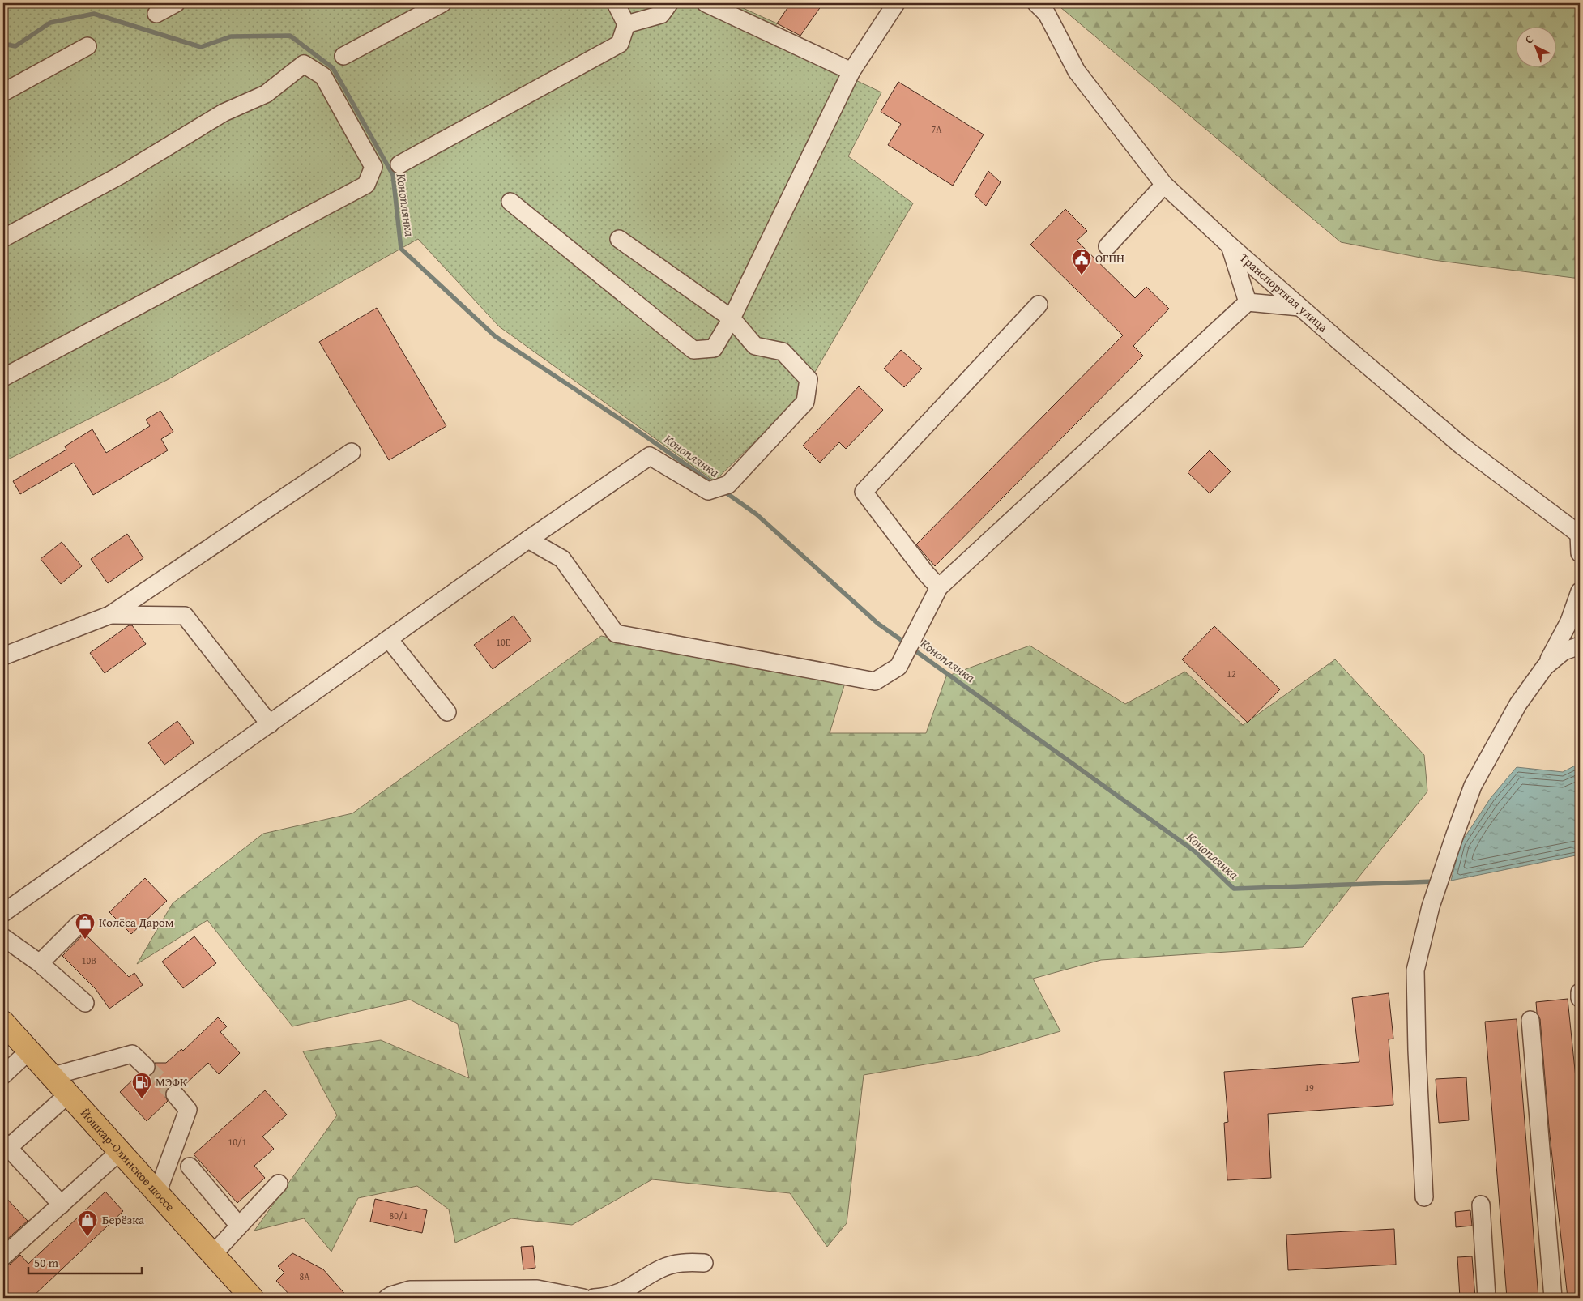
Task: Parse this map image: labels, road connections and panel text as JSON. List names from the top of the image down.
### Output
{
  "streets": {
    "main road": ["Йошкар-Олинское шоссе"],
    "street": ["Транспортная улица"]
  },
  "water": ["Коноплянка"],
  "places": {
    "public building": ["ОГПН"],
    "shop": ["Колёса Даром", "Берёзка"],
    "fuel station": ["МЭФК"]
  },
  "house_numbers": [
    "7А",
    "10Е",
    "12",
    "10В",
    "19",
    "10/1",
    "80/1",
    "8А"
  ],
  "scale_bar": "50 m",
  "north": "top left"
}
